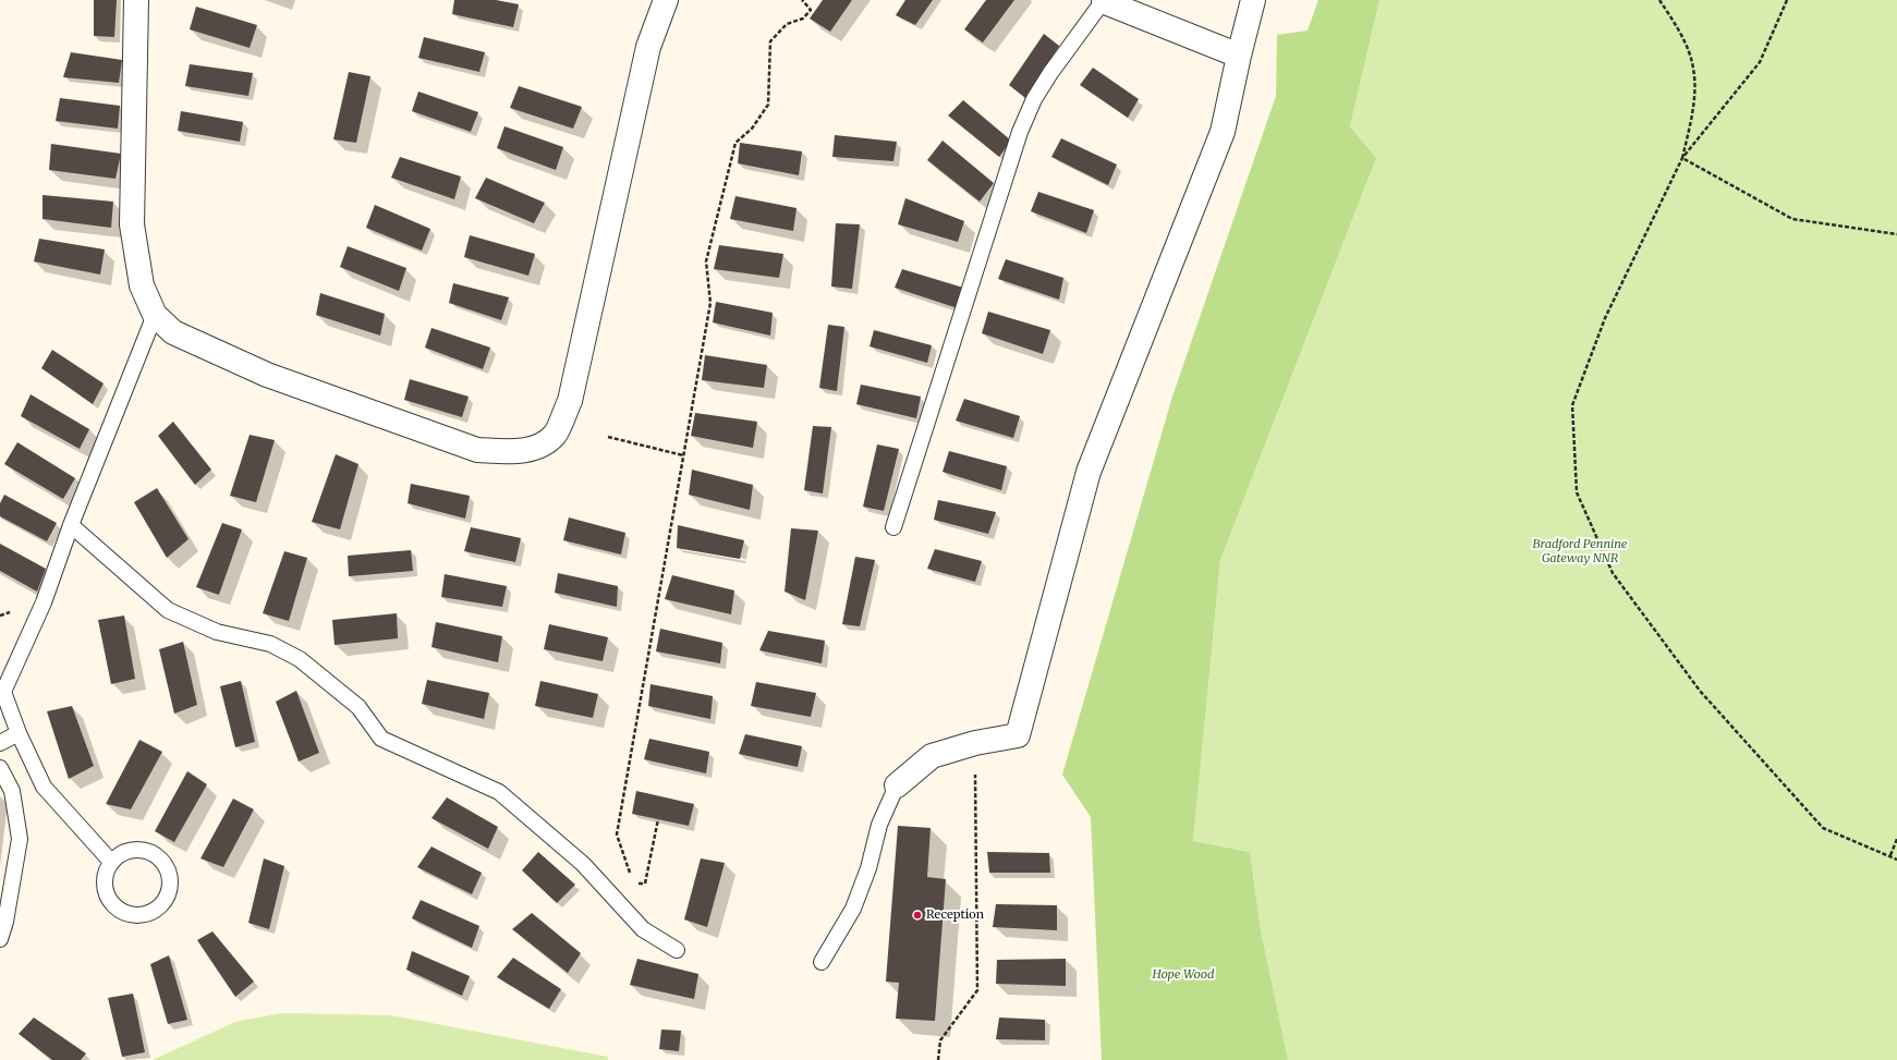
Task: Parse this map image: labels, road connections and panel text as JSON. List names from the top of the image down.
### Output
{
  "parks": ["Bradford Pennine Gateway NNR", "Hope Wood"],
  "places": ["Reception"]
}
